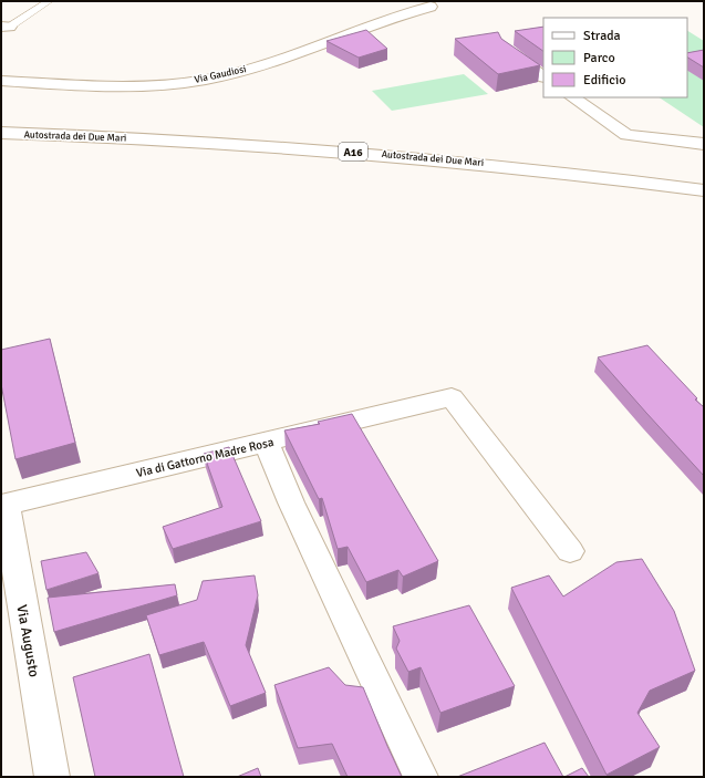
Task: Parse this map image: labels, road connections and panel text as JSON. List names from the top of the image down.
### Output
{
  "streets": {
    "main road": [
      "Via Gaudiosi",
      "Autostrada dei Due Mari",
      "A16",
      "Via di Gattorno Madre Rosa",
      "Via Augusto"
    ]
  },
  "crossings": [
    ["Via di Gattorno Madre Rosa", "Via Augusto"]
  ],
  "legend": ["Strada", "Parco", "Edificio"]
}
